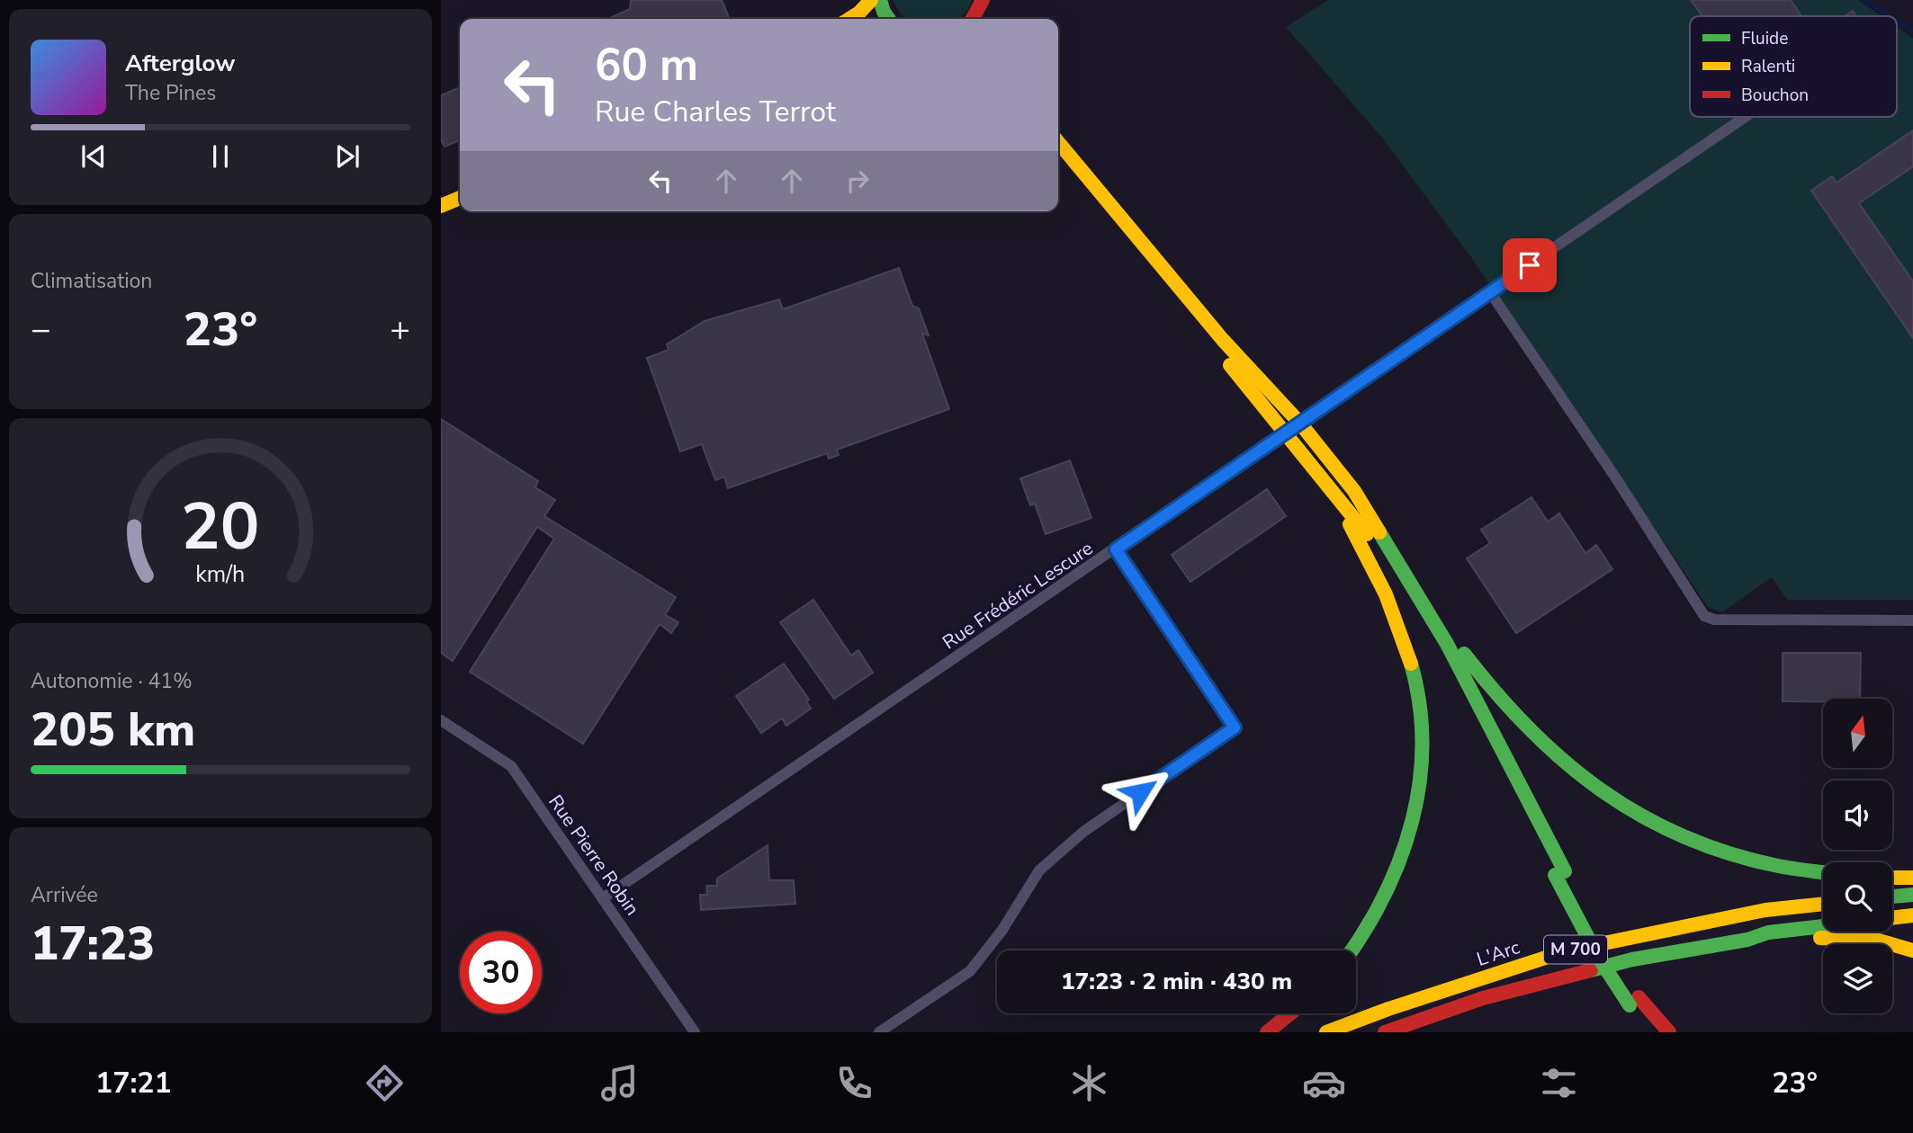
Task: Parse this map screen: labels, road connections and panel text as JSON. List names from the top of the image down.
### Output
{
  "streets": {
    "main road": ["M 700", "L'Arc"],
    "street": ["Rue Frédéric Lescure", "Rue Pierre Robin"]
  },
  "crossings": [
    ["Rue Frédéric Lescure", "Rue Pierre Robin"],
    ["M 700", "L'Arc"]
  ],
  "legend": ["Fluide", "Ralenti", "Bouchon"],
  "north": "top",
  "page": {
    "turn": ["60 m", "Rue Charles Terrot"],
    "song": ["Afterglow", "The Pines"],
    "tile": [
      "Climatisation",
      ["Autonomie · 41%", "205 km"],
      ["Arrivée", "17:23"]
    ],
    "heat": ["−", "23°", "+"],
    "limit": "30",
    "trip": "17:23 · 2 min · 430 m",
    "tabs": ["17:21", "23°"],
    "gauge": ["20", "km/h"]
  }
}
